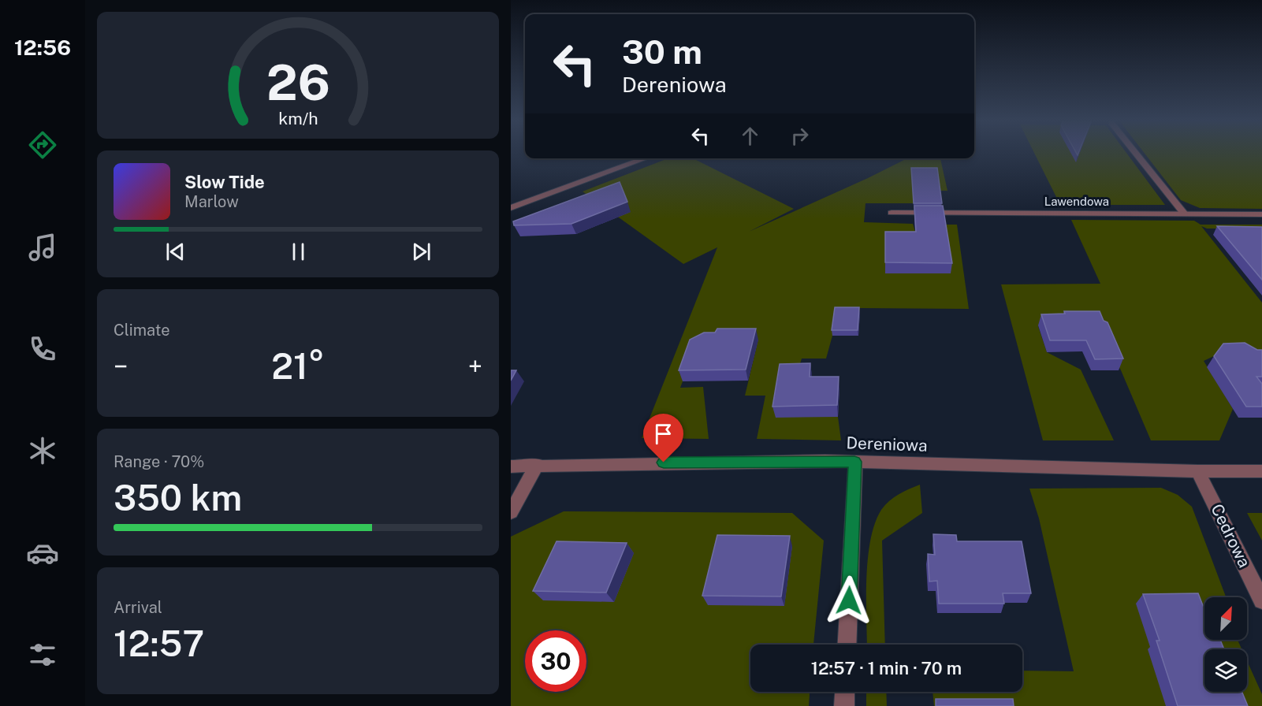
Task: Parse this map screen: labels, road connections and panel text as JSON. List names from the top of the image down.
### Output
{
  "streets": {
    "street": ["Lawendowa", "Dereniowa", "Cedrowa"]
  },
  "crossings": [
    ["Dereniowa", "Cedrowa"]
  ],
  "north": "top right",
  "page": {
    "tabs": "12:56",
    "turn": ["30 m", "Dereniowa"],
    "song": ["Slow Tide", "Marlow"],
    "tile": [
      "Climate",
      ["Range · 70%", "350 km"],
      ["Arrival", "12:57"]
    ],
    "heat": ["−", "21°", "+"],
    "limit": "30",
    "trip": "12:57 · 1 min · 70 m",
    "gauge": ["26", "km/h"]
  }
}
